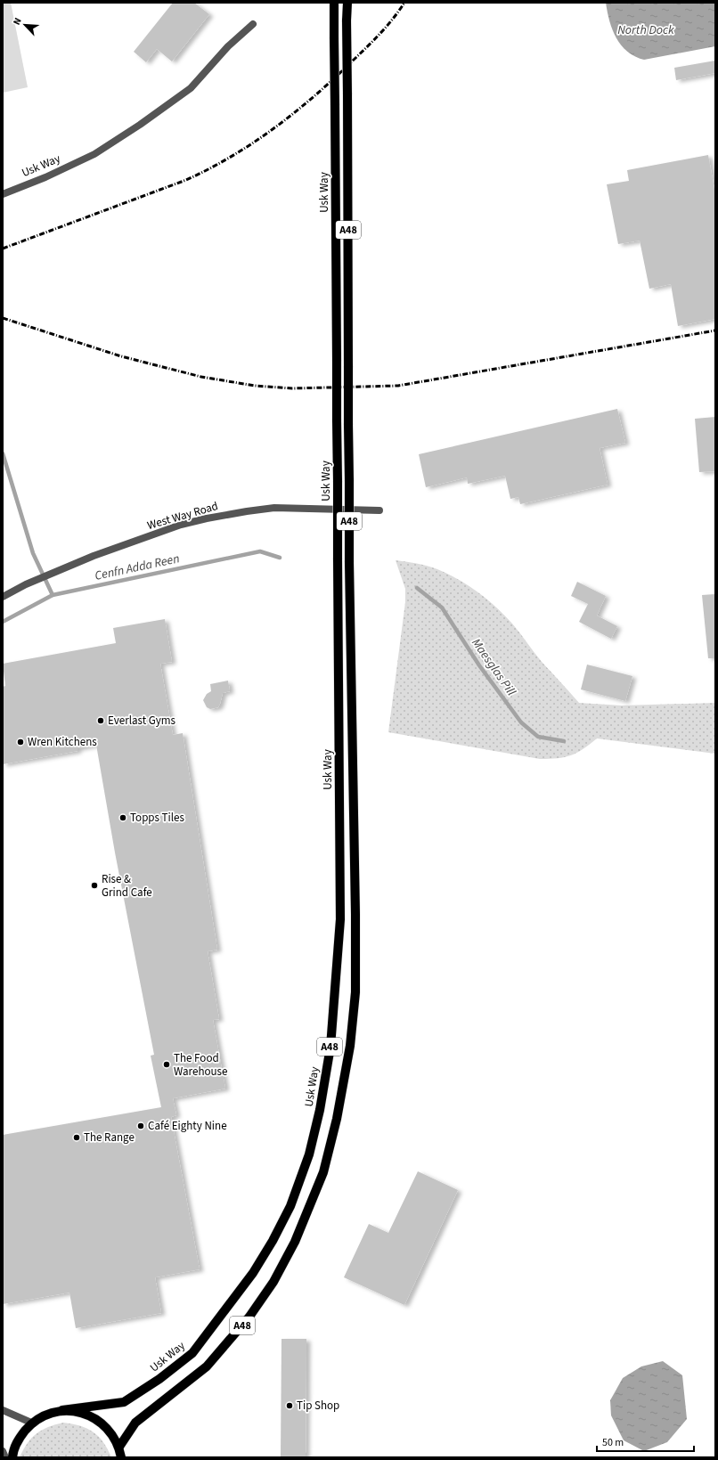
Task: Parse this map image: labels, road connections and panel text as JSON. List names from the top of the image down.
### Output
{
  "streets": {
    "main road": ["Usk Way", "A48"],
    "street": ["West Way Road"]
  },
  "crossings": [
    ["Usk Way", "A48"]
  ],
  "water": ["North Dock", "Cenfn Adda Reen", "Maesglas Pill"],
  "places": [
    "Everlast Gyms",
    "Wren Kitchens",
    "Topps Tiles",
    "Rise & Grind Cafe",
    "The Food Warehouse",
    "Café Eighty Nine",
    "The Range",
    "Tip Shop"
  ],
  "scale_bar": "50 m",
  "north": "top left"
}
